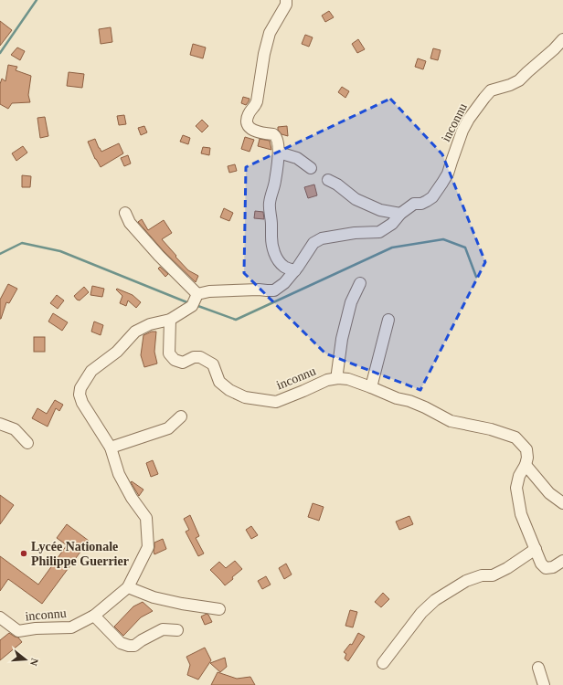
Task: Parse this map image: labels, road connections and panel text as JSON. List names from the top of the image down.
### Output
{
  "streets": {
    "street": ["inconnu"]
  },
  "places": ["Lycée Nationale Philippe Guerrier"],
  "north": "right"
}
